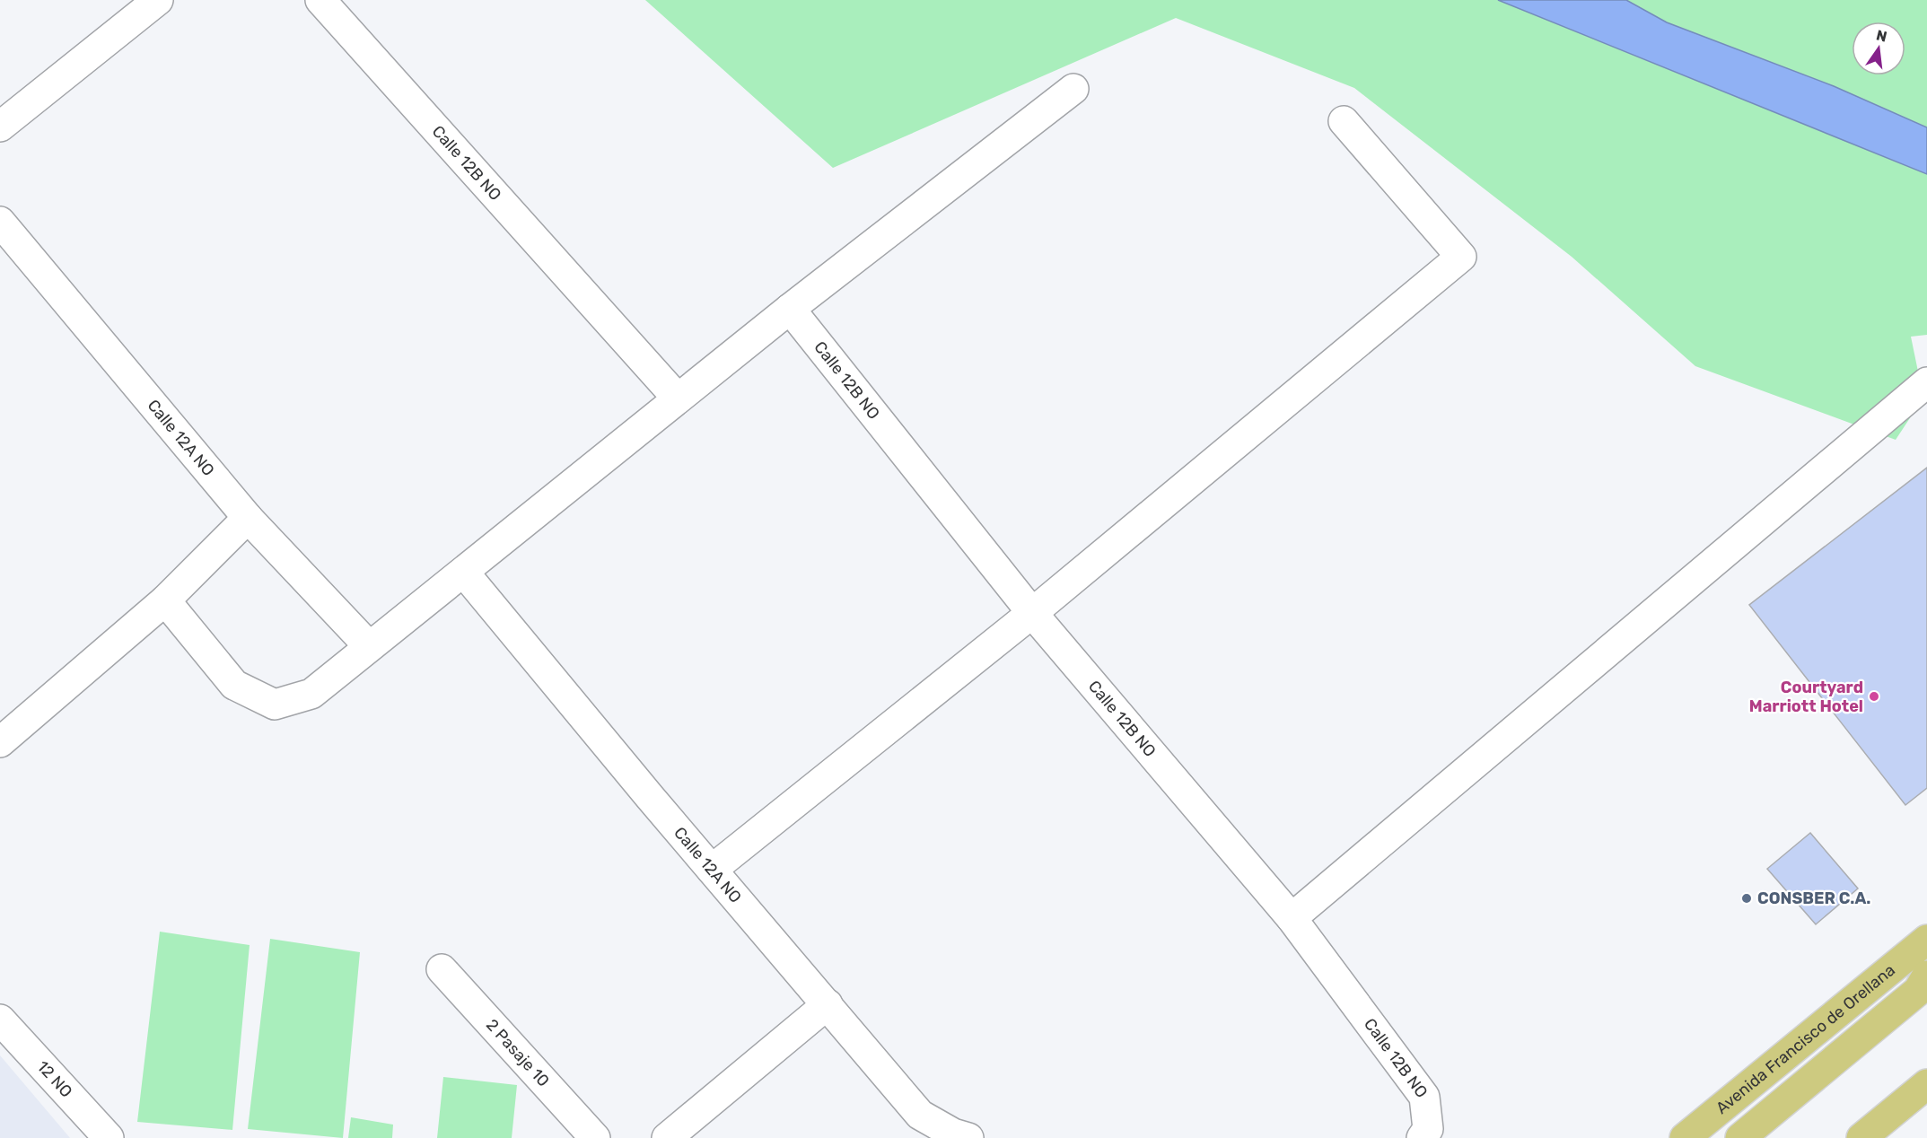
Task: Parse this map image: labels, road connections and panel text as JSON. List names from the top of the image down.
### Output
{
  "streets": {
    "main road": ["Avenida Francisco de Orellana"],
    "street": [
      "Calle 12B NO",
      "Calle 12A NO",
      "2 Pasaje 10",
      "12 NO"
    ]
  },
  "places": ["Courtyard Marriott Hotel", "CONSBER C.A."],
  "north": "top"
}
